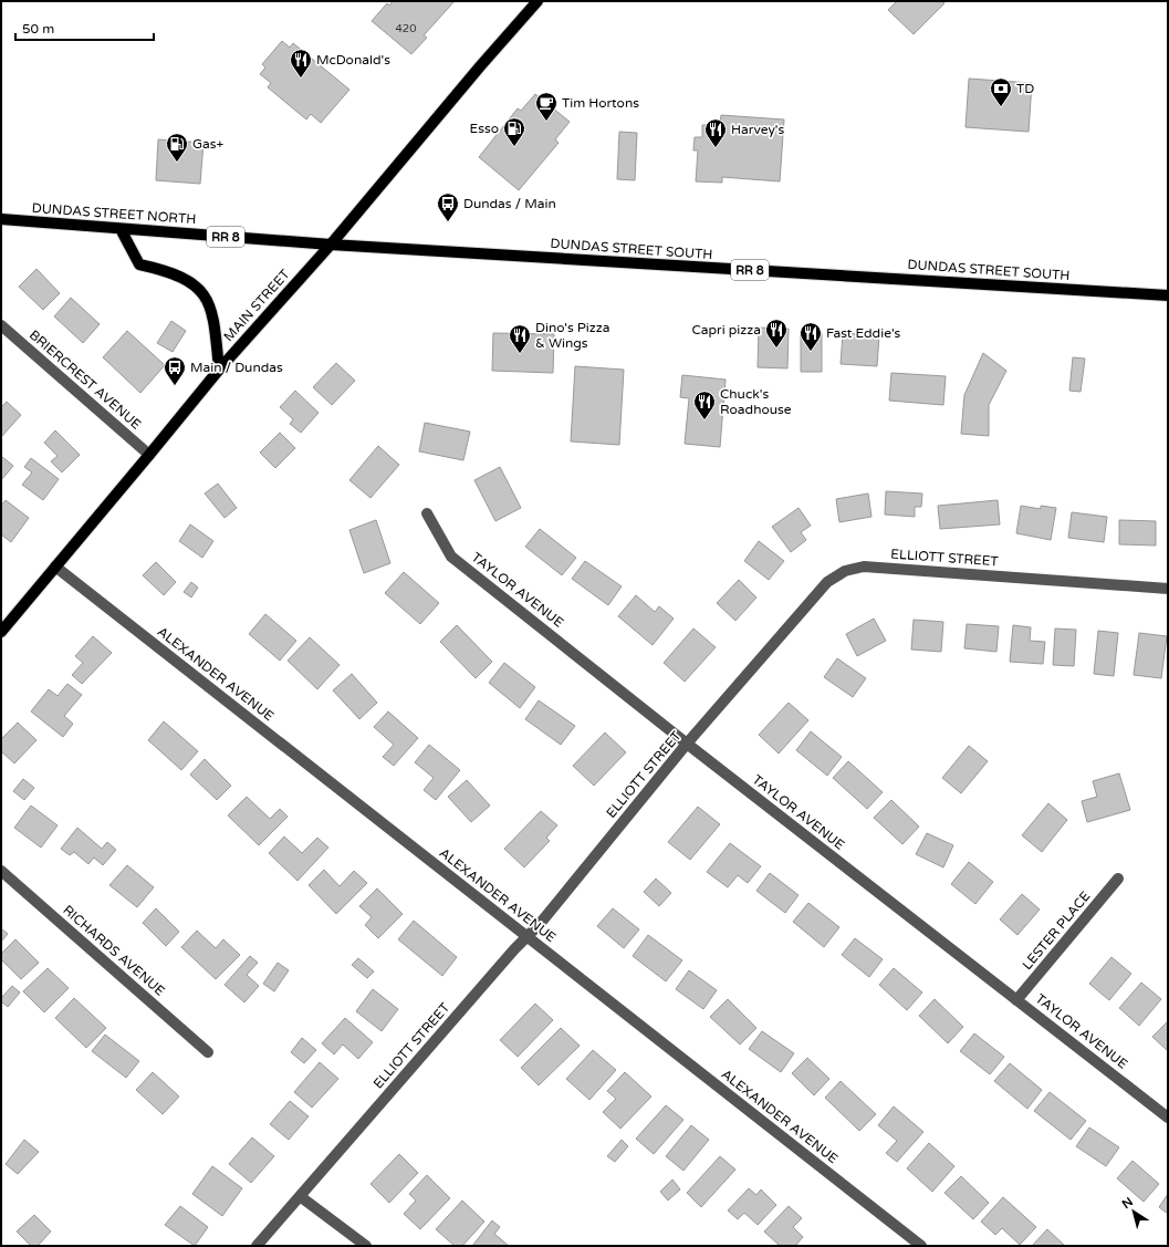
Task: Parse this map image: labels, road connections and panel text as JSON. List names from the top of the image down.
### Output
{
  "streets": {
    "main road": [
      "DUNDAS STREET NORTH",
      "RR 8",
      "DUNDAS STREET SOUTH",
      "MAIN STREET"
    ],
    "street": [
      "BRIERCREST AVENUE",
      "ELLIOTT STREET",
      "TAYLOR AVENUE",
      "ALEXANDER AVENUE",
      "LESTER PLACE",
      "RICHARDS AVENUE"
    ]
  },
  "crossings": [
    ["DUNDAS STREET NORTH", "DUNDAS STREET SOUTH"],
    ["DUNDAS STREET NORTH", "MAIN STREET"],
    ["DUNDAS STREET SOUTH", "MAIN STREET"],
    ["MAIN STREET", "BRIERCREST AVENUE"],
    ["MAIN STREET", "ALEXANDER AVENUE"],
    ["ELLIOTT STREET", "TAYLOR AVENUE"],
    ["ELLIOTT STREET", "ALEXANDER AVENUE"],
    ["TAYLOR AVENUE", "LESTER PLACE"]
  ],
  "places": {
    "restaurant": [
      "McDonald's",
      "Harvey's",
      "Capri pizza",
      "Fast Eddie's",
      "Dino's Pizza & Wings",
      "Chuck's Roadhouse"
    ],
    "bank": ["TD"],
    "cafe": ["Tim Hortons"],
    "fuel station": ["Esso", "Gas+"],
    "bus stop": ["Dundas / Main", "Main / Dundas"]
  },
  "house_numbers": ["420"],
  "scale_bar": "50 m",
  "north": "top left"
}
